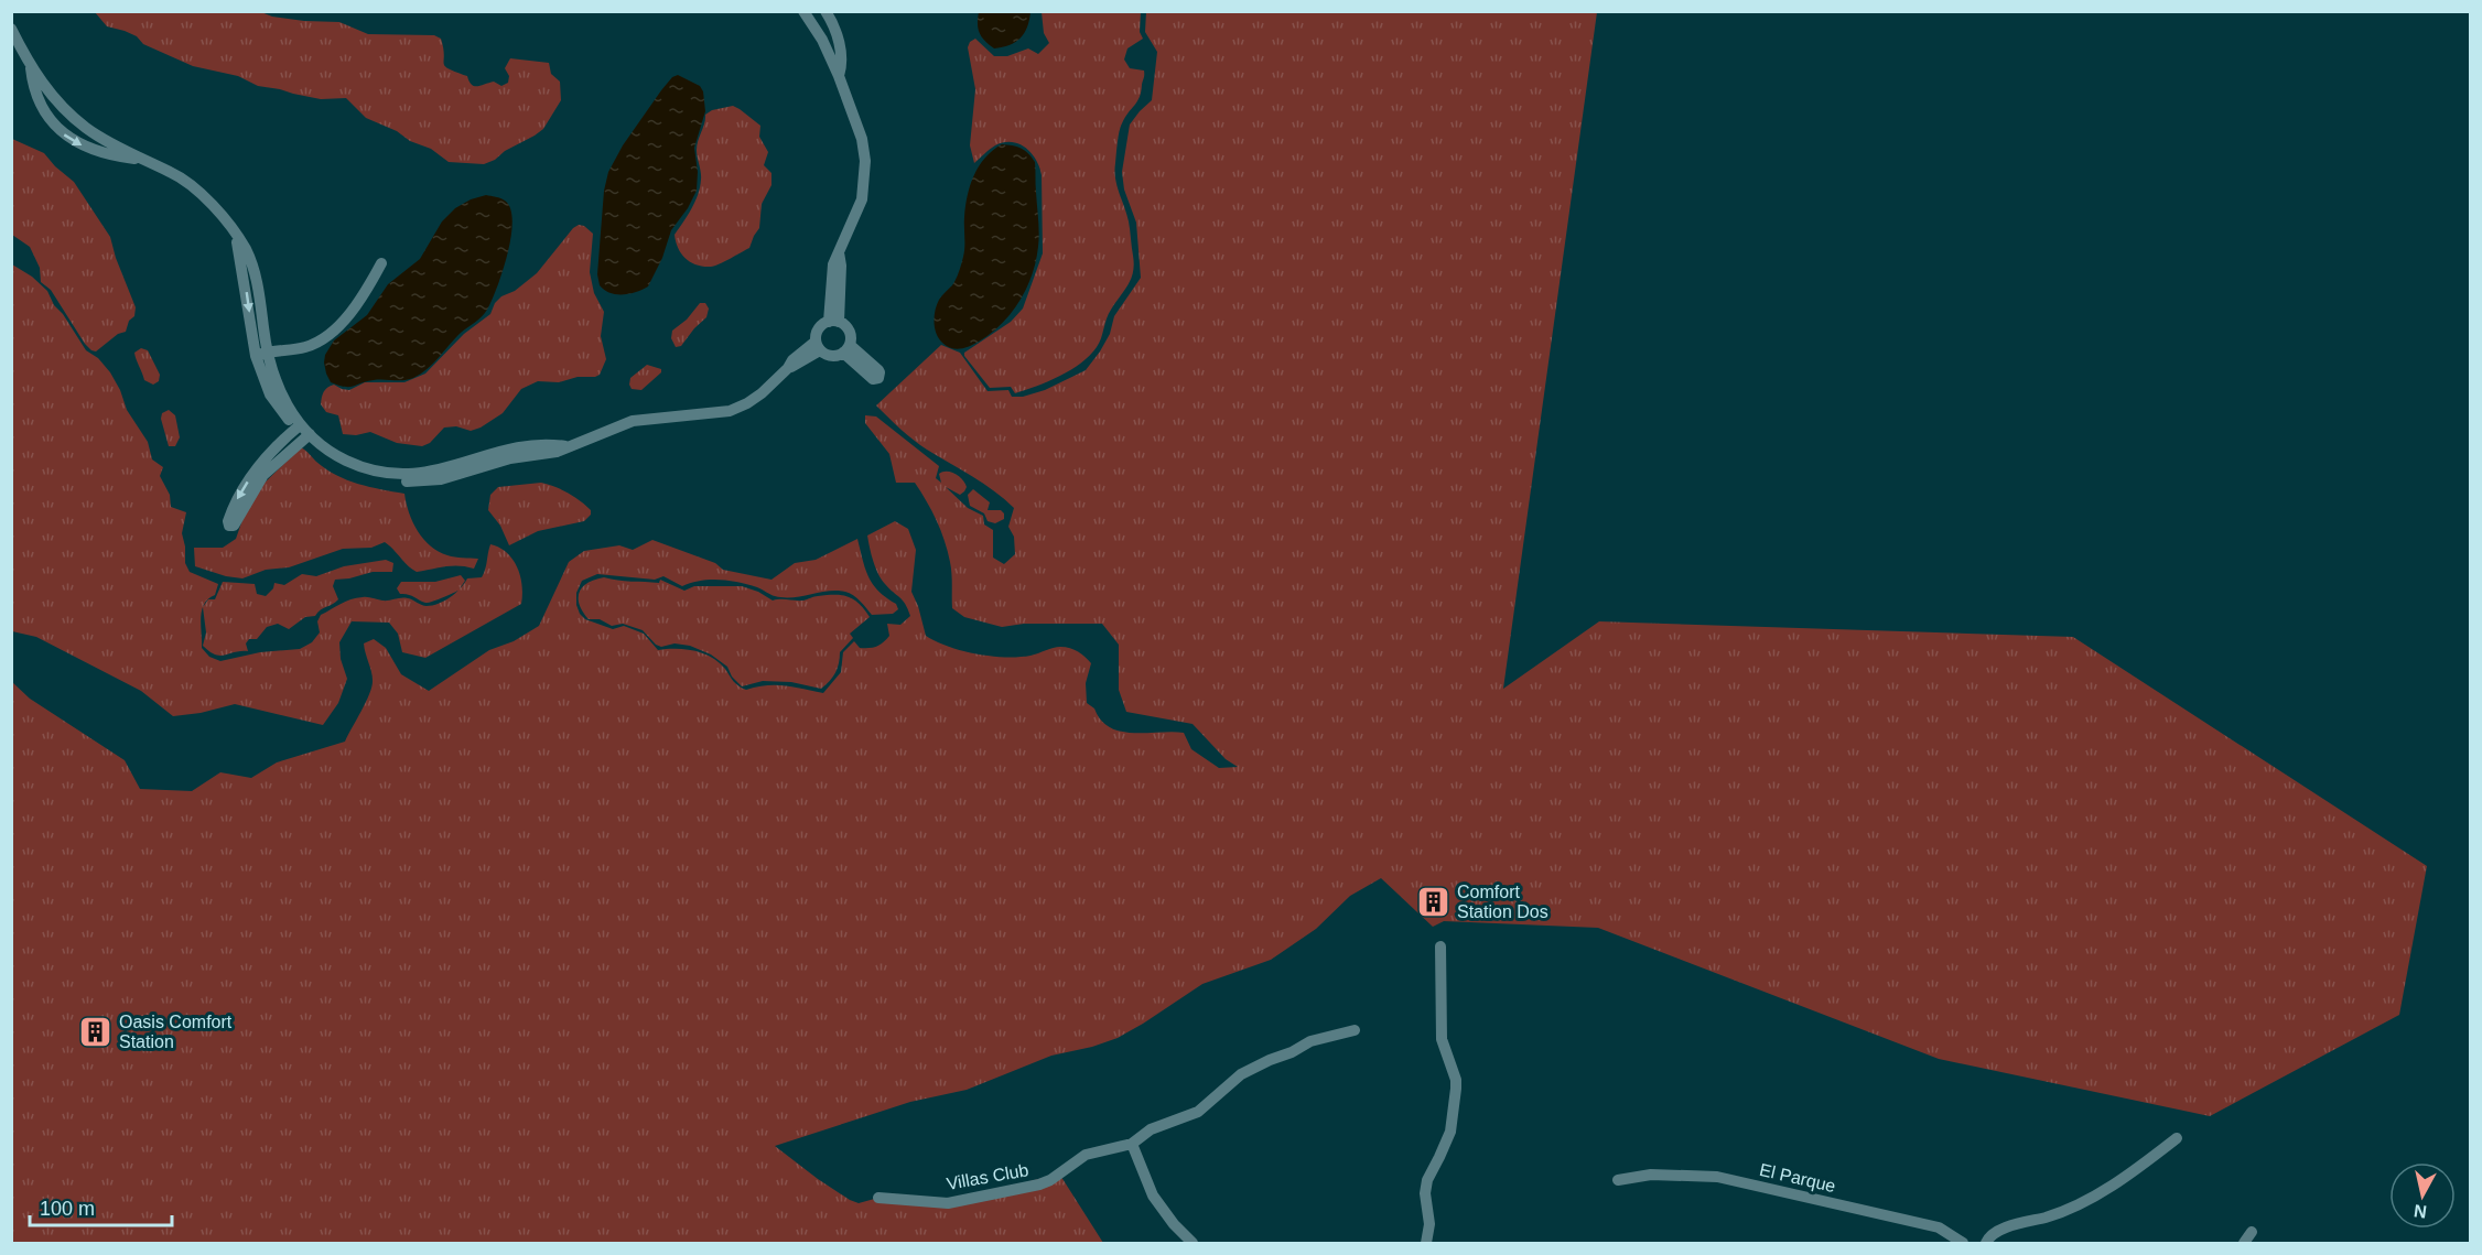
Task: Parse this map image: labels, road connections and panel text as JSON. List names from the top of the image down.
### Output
{
  "streets": {
    "street": ["Villas Club", "El Parque"]
  },
  "places": {
    "building": ["Comfort Station Dos", "Oasis Comfort Station"]
  },
  "scale_bar": "100 m",
  "north": "bottom"
}
